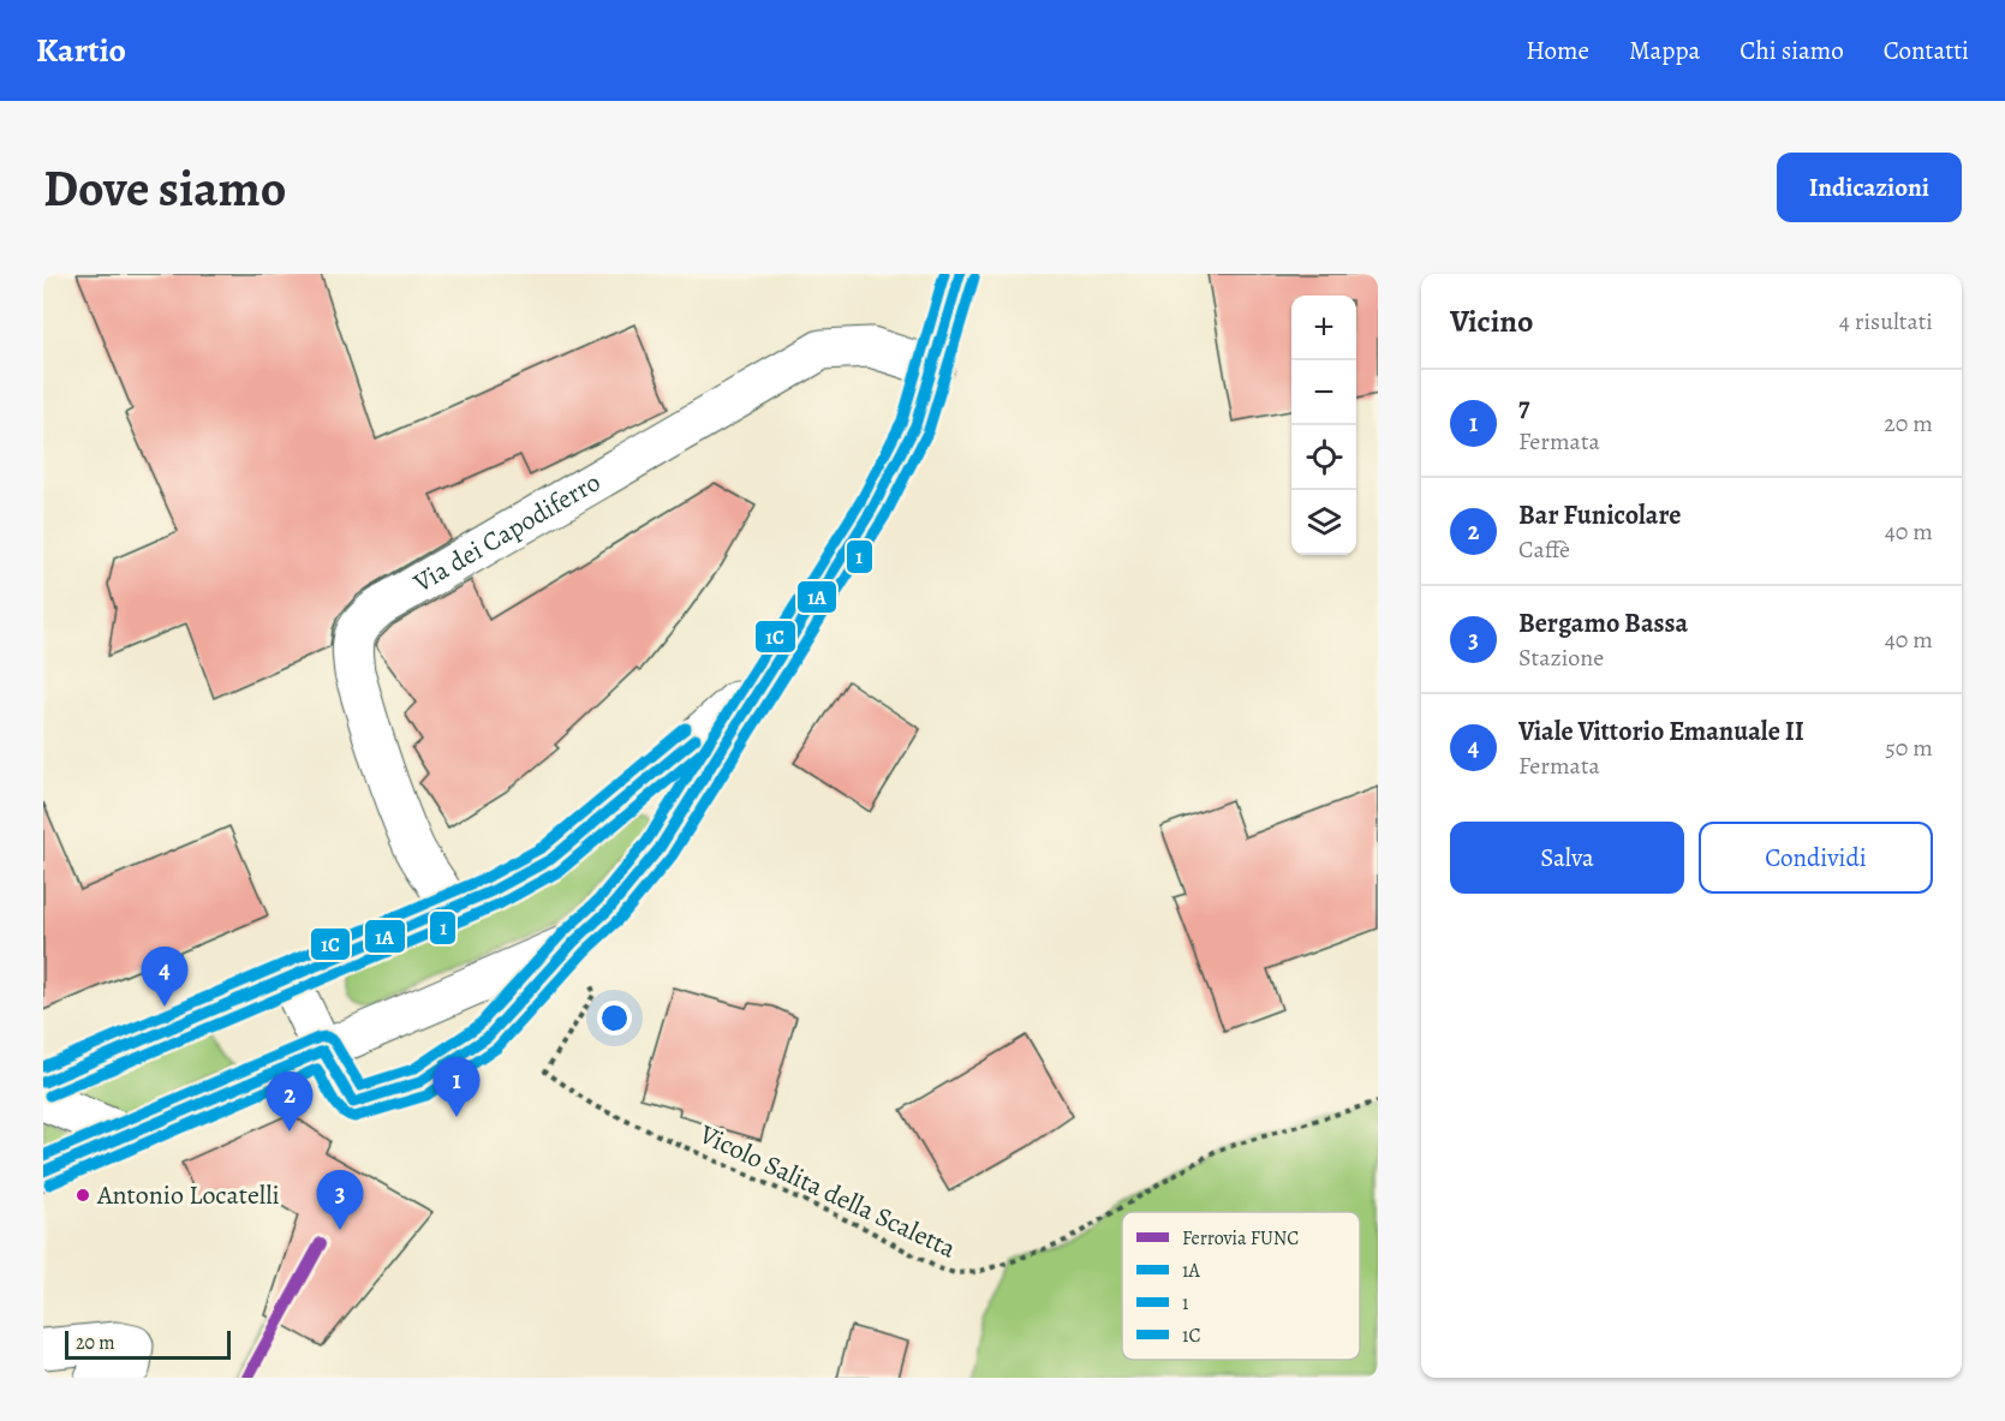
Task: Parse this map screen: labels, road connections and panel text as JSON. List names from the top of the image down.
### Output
{
  "streets": {
    "street": ["Via dei Capodiferro"],
    "path": ["Vicolo Salita della Scaletta"]
  },
  "places": ["Antonio Locatelli"],
  "lines": [
    "transit line 1A",
    "transit line 1C",
    "transit line 1",
    "rail line FUNC"
  ],
  "legend": [
    "Ferrovia FUNC",
    "1A",
    "1",
    "1C"
  ],
  "scale_bar": "20 m",
  "page": {
    "header": "Kartio",
    "nav": [
      "Home",
      "Mappa",
      "Chi siamo",
      "Contatti"
    ],
    "buttons": [
      "Indicazioni",
      ["Salva", "Condividi"]
    ],
    "title": "Dove siamo",
    "heading": ["Vicino", "4 risultati"],
    "map_buttons": ["+", "−"],
    "list": [
      {
        "mark": "1",
        "name": "7",
        "note": "Fermata",
        "value": "20 m"
      },
      {
        "mark": "2",
        "name": "Bar Funicolare",
        "note": "Caffè",
        "value": "40 m"
      },
      {
        "mark": "3",
        "name": "Bergamo Bassa",
        "note": "Stazione",
        "value": "40 m"
      },
      {
        "mark": "4",
        "name": "Viale Vittorio Emanuale II",
        "note": "Fermata",
        "value": "50 m"
      }
    ],
    "pins": [
      "4",
      "1",
      "2",
      "3"
    ],
    "scale": "20 m"
  }
}
